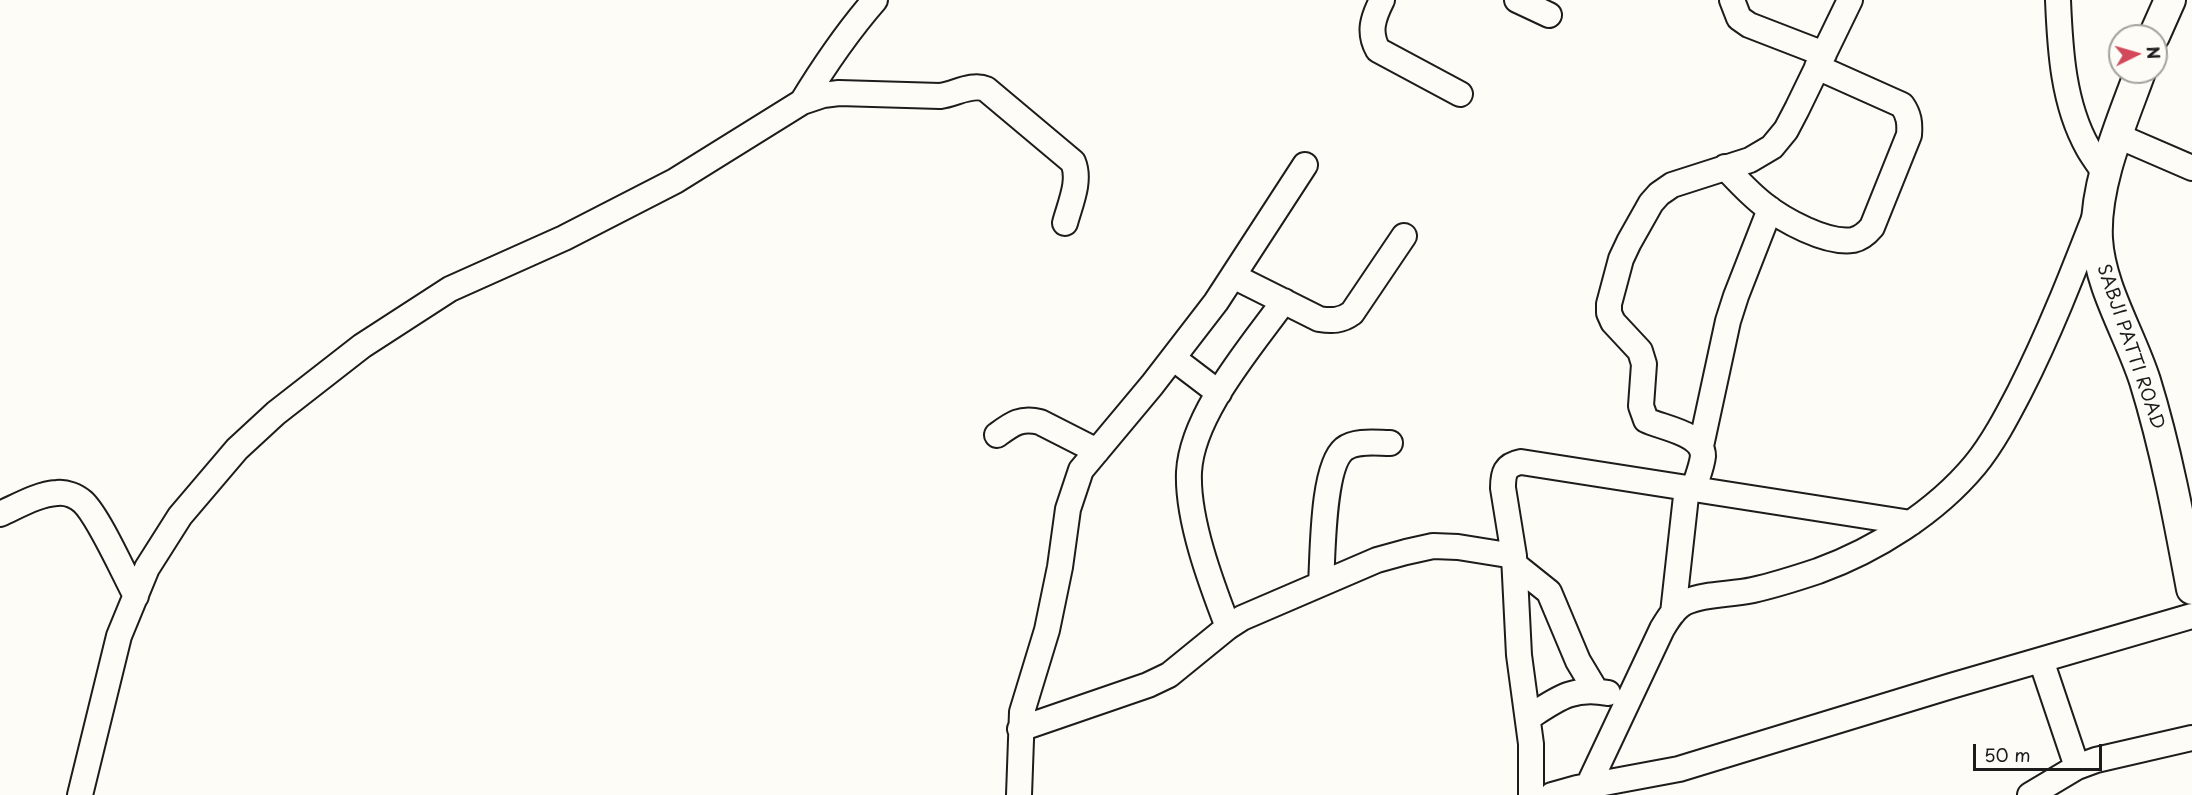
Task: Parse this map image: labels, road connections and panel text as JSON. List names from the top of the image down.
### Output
{
  "streets": {
    "main road": ["SABJI PATTI ROAD"]
  },
  "scale_bar": "50 m",
  "north": "right"
}
